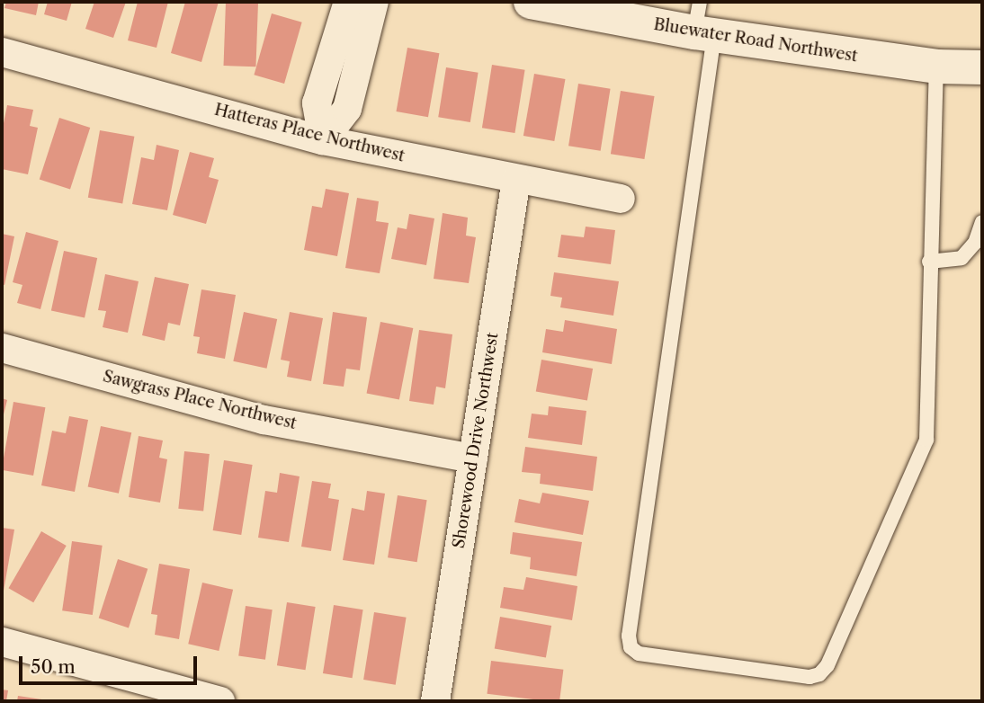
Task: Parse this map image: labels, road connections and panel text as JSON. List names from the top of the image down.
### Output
{
  "streets": {
    "street": [
      "Bluewater Road Northwest",
      "Hatteras Place Northwest",
      "Sawgrass Place Northwest",
      "Shorewood Drive Northwest"
    ]
  },
  "crossings": [
    ["Hatteras Place Northwest", "Shorewood Drive Northwest"],
    ["Sawgrass Place Northwest", "Shorewood Drive Northwest"]
  ],
  "scale_bar": "50 m"
}
